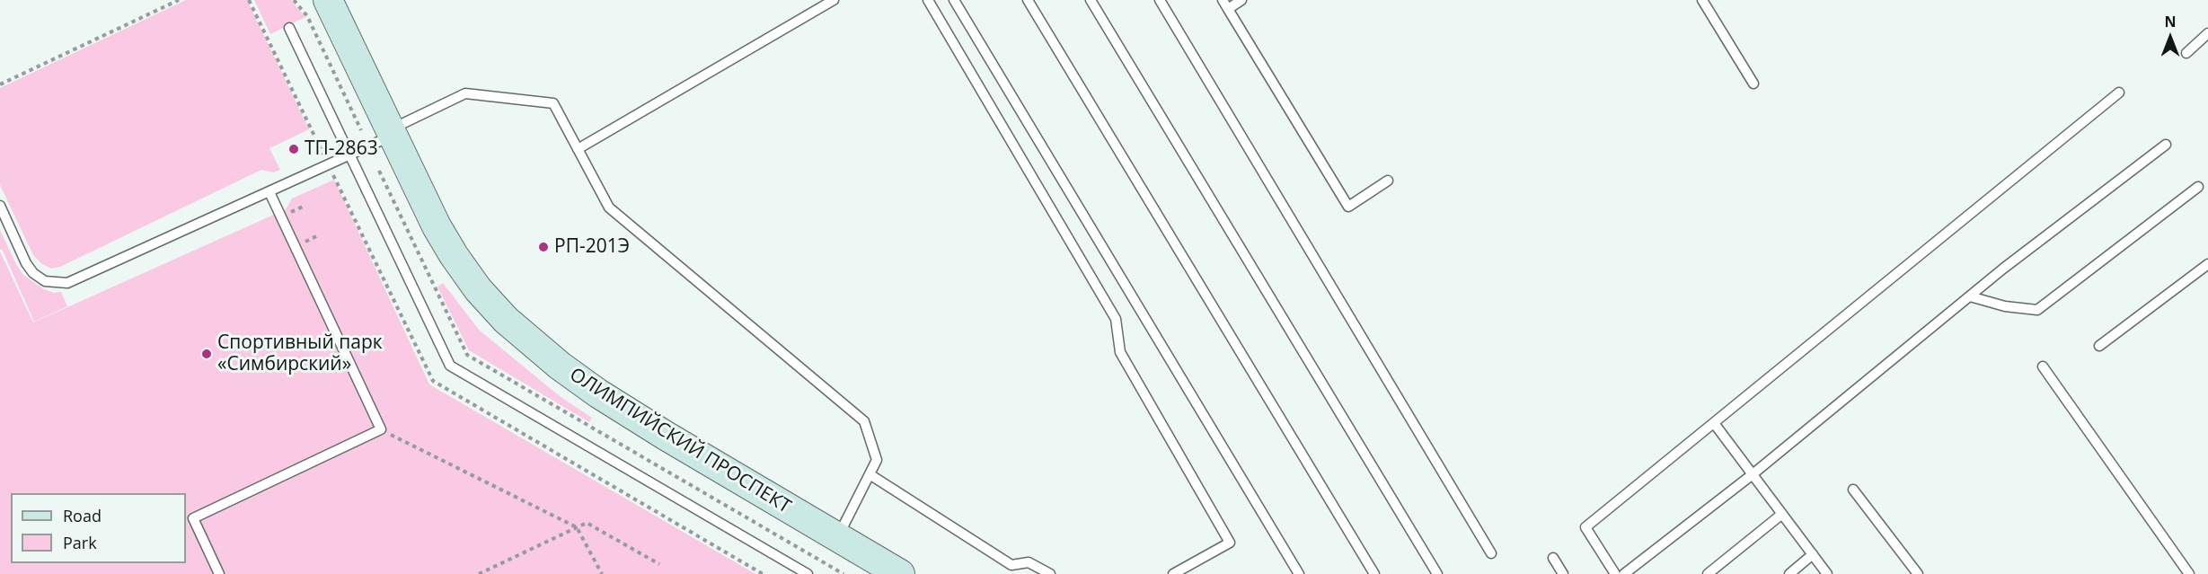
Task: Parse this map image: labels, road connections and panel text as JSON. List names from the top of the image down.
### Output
{
  "streets": {
    "street": ["ОЛИМПИЙСКИЙ ПРОСПЕКТ"]
  },
  "places": ["ТП-2863", "РП-201Э", "Спортивный парк «Симбирский»"],
  "legend": ["Road", "Park"],
  "north": "top"
}
